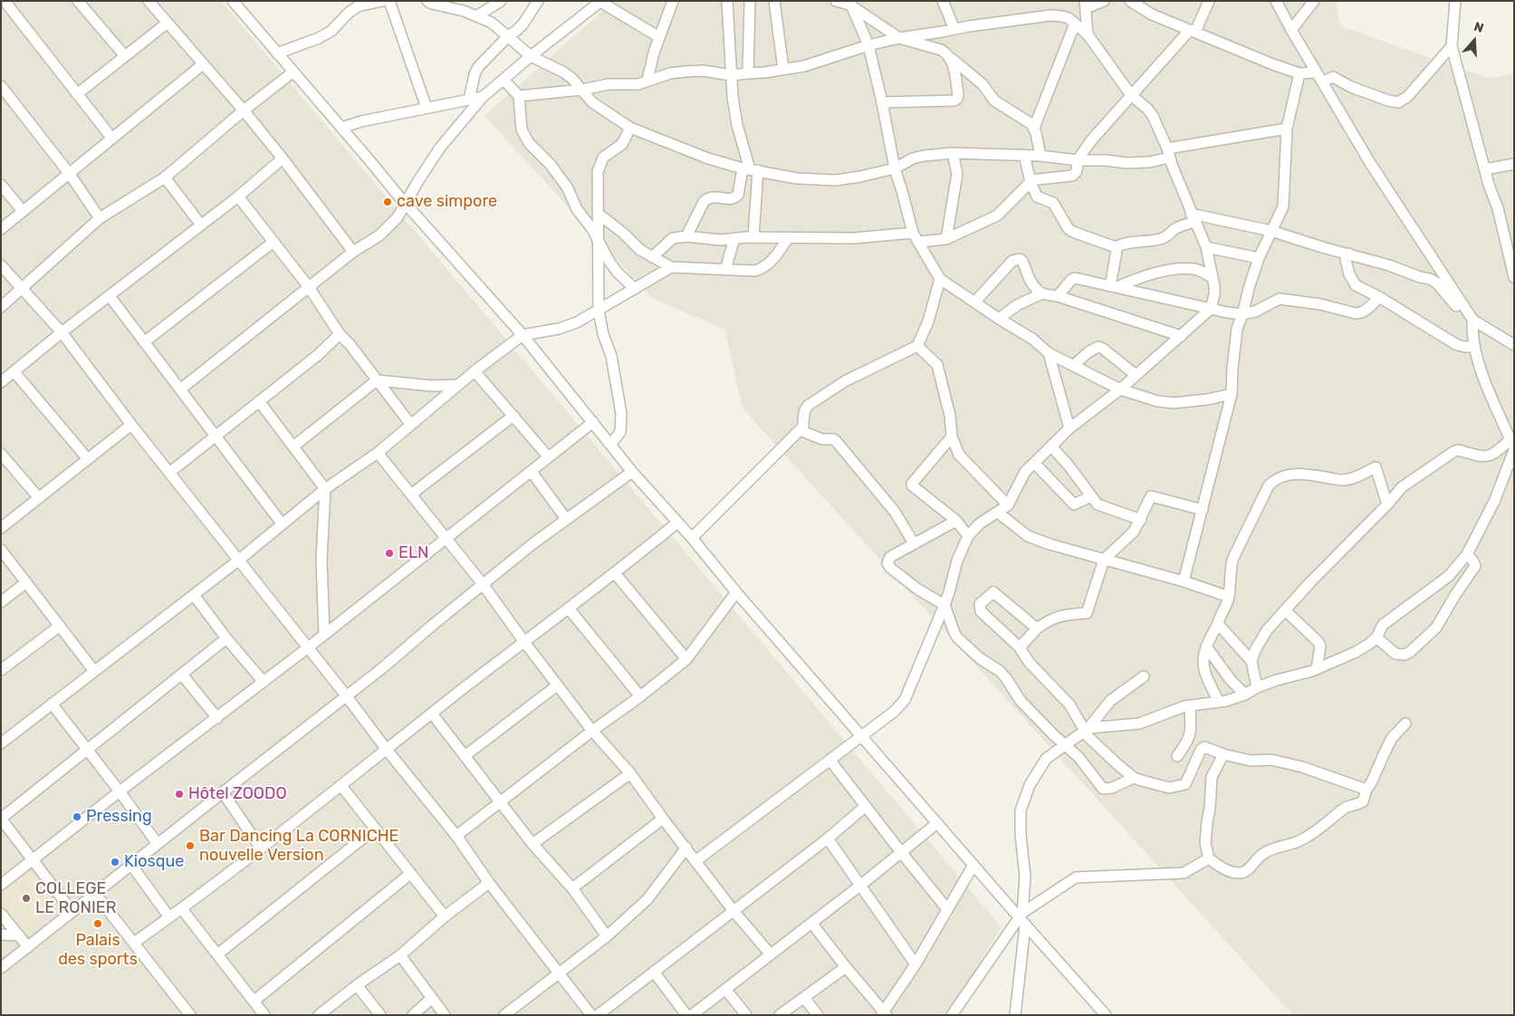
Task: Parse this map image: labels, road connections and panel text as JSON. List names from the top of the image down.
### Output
{
  "places": [
    "cave simpore",
    "ELN",
    "Hôtel ZOODO",
    "Pressing",
    "Bar Dancing La CORNICHE nouvelle Version",
    "Kiosque",
    "COLLEGE LE RONIER",
    "Palais des sports"
  ],
  "north": "top"
}
